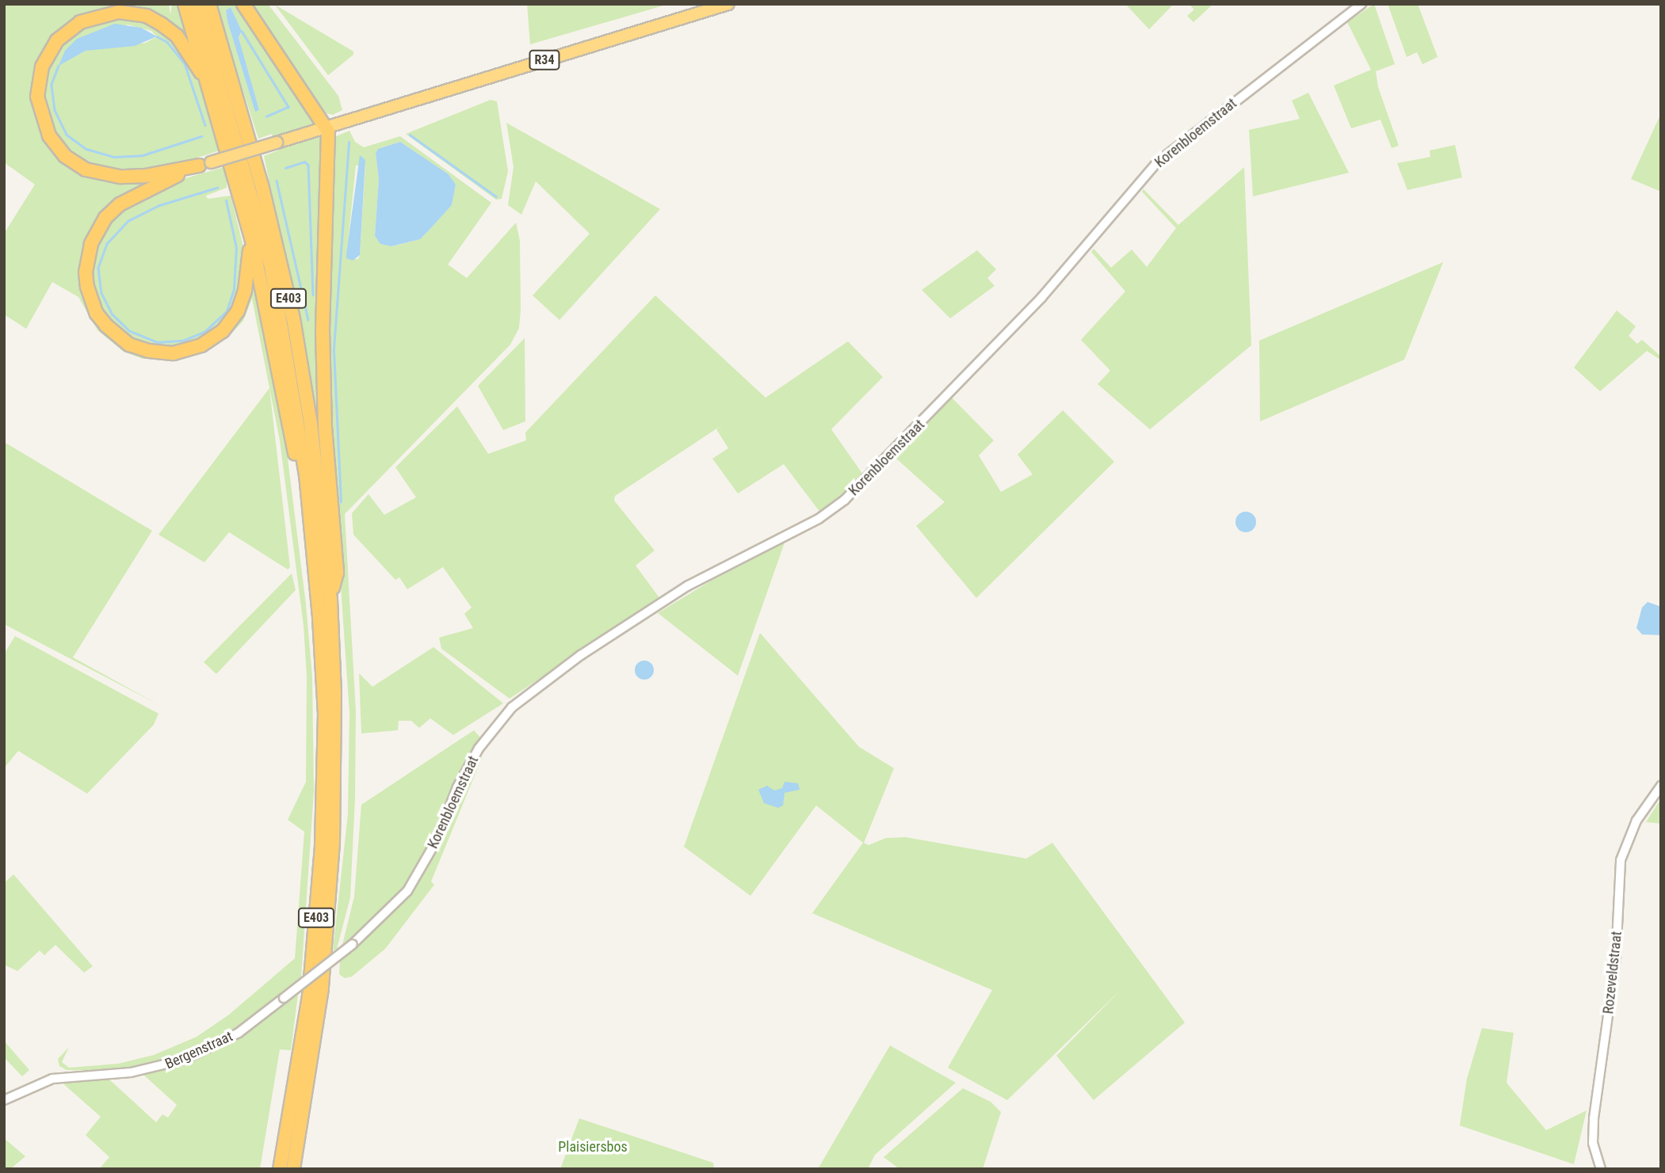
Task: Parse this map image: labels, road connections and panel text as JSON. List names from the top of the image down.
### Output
{
  "streets": {
    "highway": ["R34", "E403"],
    "street": ["Korenbloemstraat", "Rozeveldstraat", "Bergenstraat"]
  },
  "crossings": [
    ["Korenbloemstraat", "Bergenstraat"]
  ],
  "parks": ["Plaisiersbos"]
}
